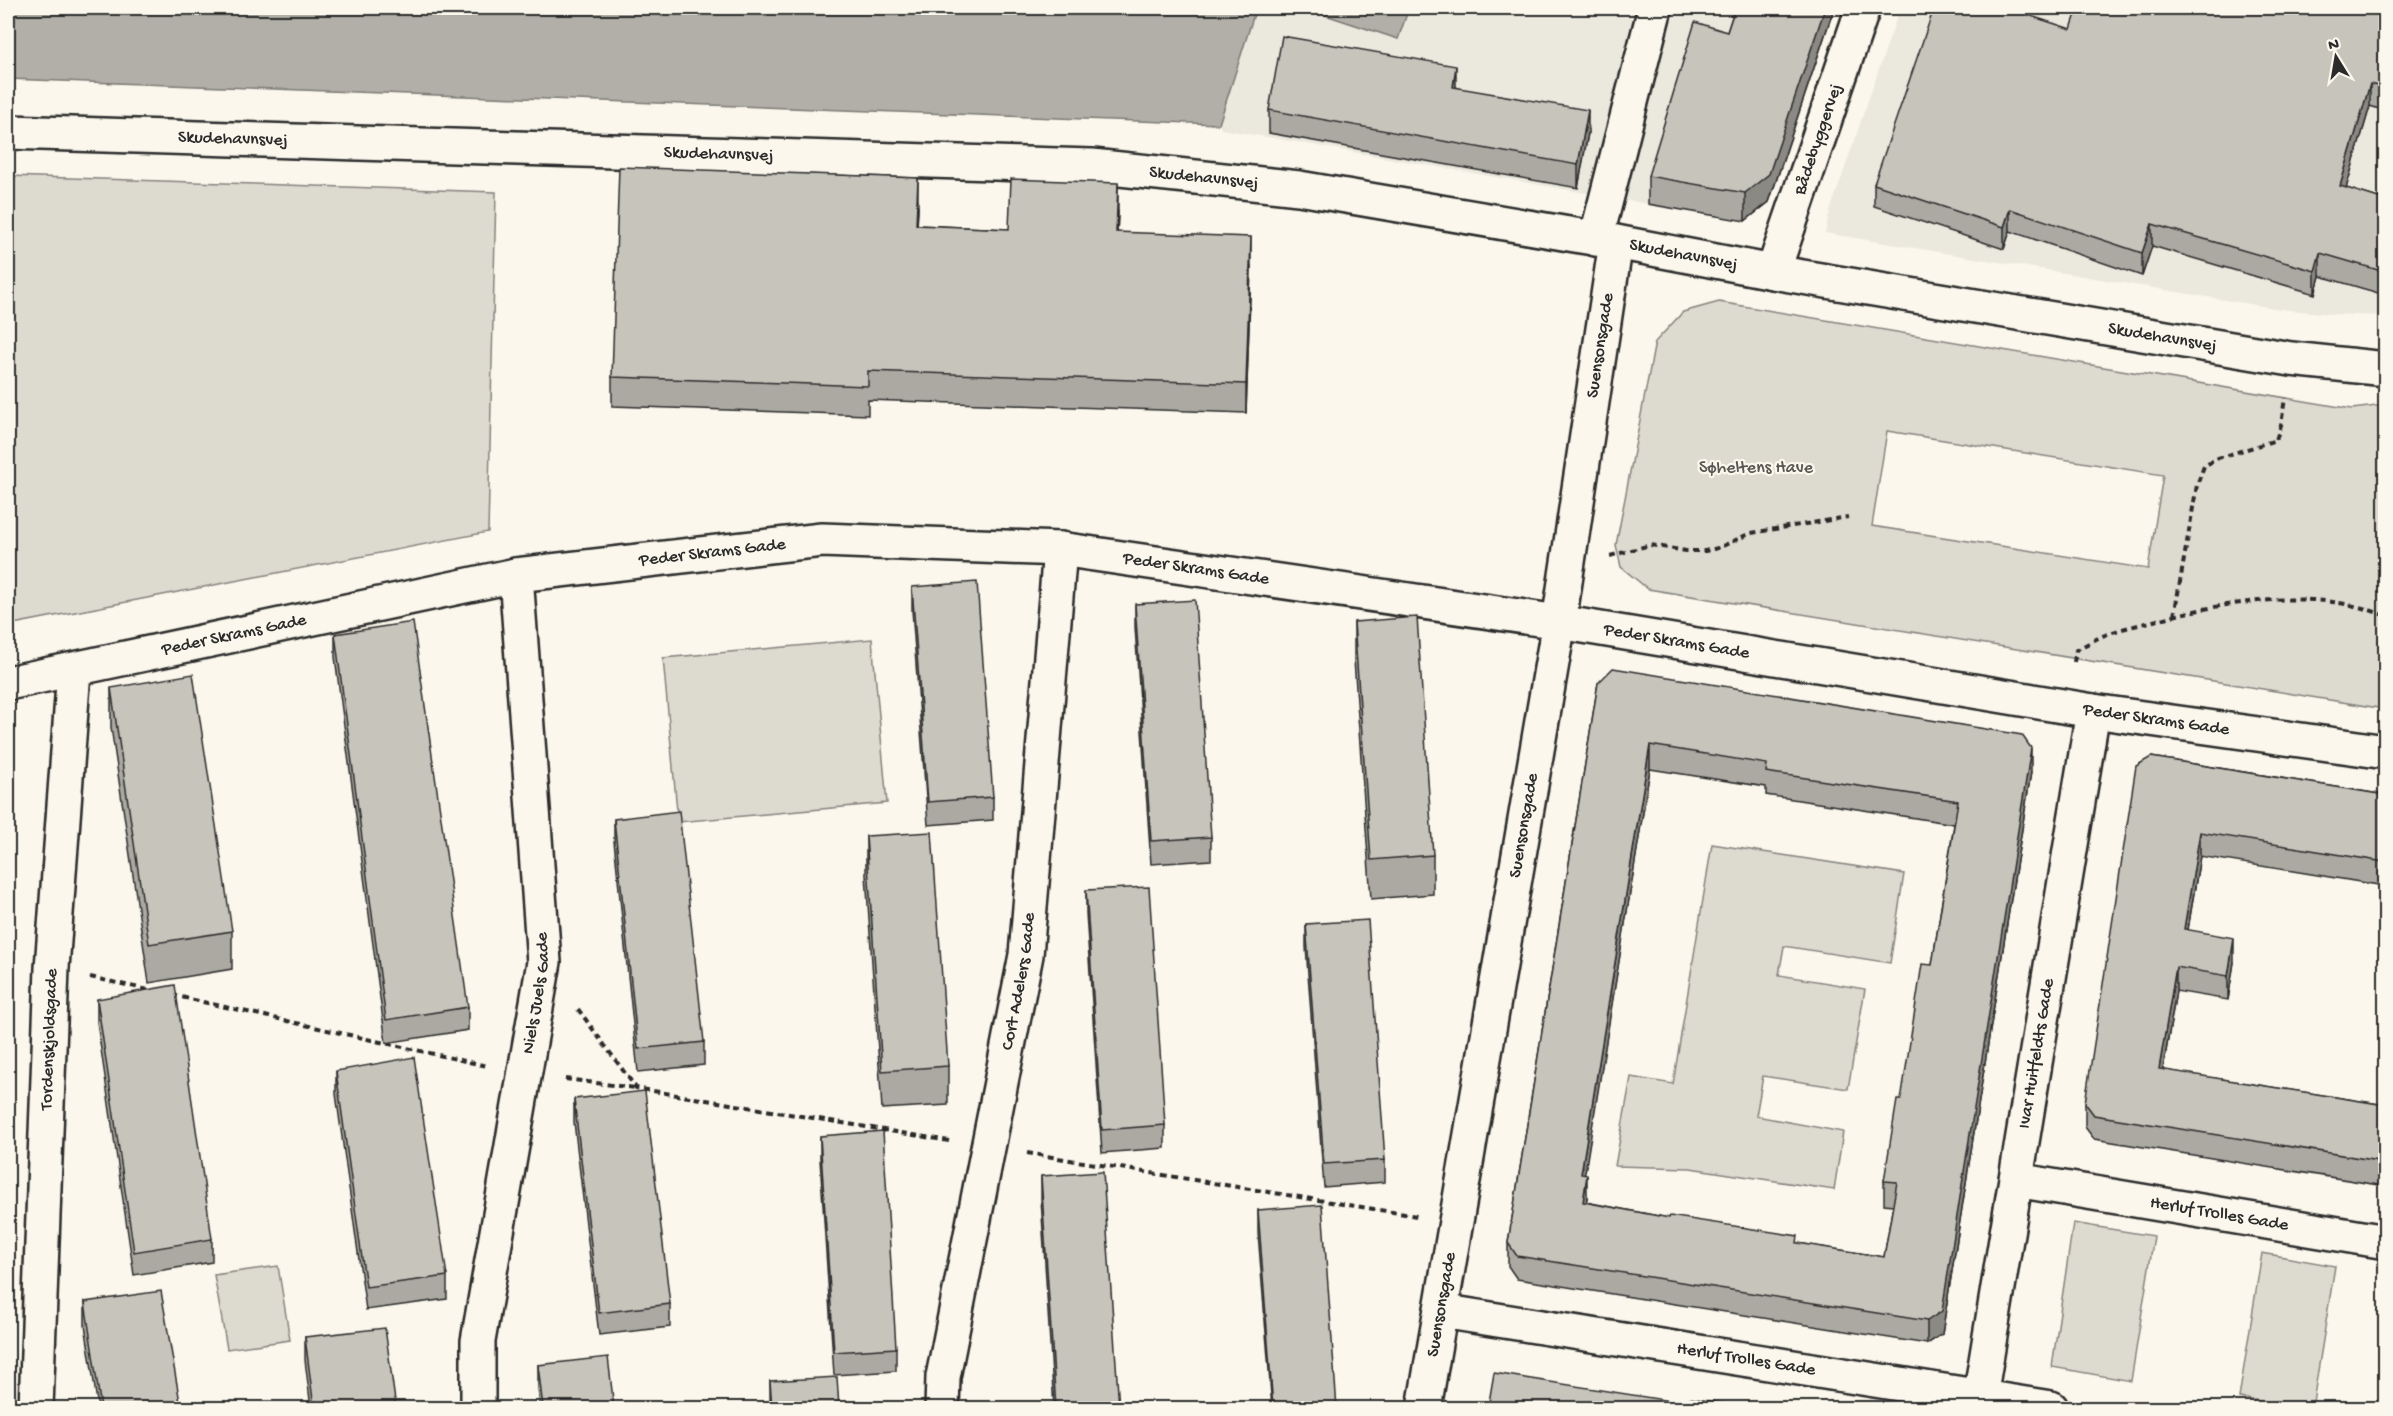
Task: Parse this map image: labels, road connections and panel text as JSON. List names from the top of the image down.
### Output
{
  "streets": {
    "street": [
      "Skudehavnsvej",
      "Bådebyggervej",
      "Suensonsgade",
      "Peder Skrams Gade",
      "Cort Adelers Gade",
      "Niels Juels Gade",
      "Tordenskjoldsgade",
      "Ivar Huitfeldts Gade",
      "Herluf Trolles Gade"
    ]
  },
  "crossings": [
    ["Skudehavnsvej", "Bådebyggervej"],
    ["Skudehavnsvej", "Suensonsgade"],
    ["Suensonsgade", "Peder Skrams Gade"],
    ["Suensonsgade", "Herluf Trolles Gade"],
    ["Peder Skrams Gade", "Cort Adelers Gade"],
    ["Peder Skrams Gade", "Niels Juels Gade"],
    ["Peder Skrams Gade", "Tordenskjoldsgade"],
    ["Peder Skrams Gade", "Ivar Huitfeldts Gade"],
    ["Ivar Huitfeldts Gade", "Herluf Trolles Gade"]
  ],
  "parks": ["Søheltens Have"],
  "north": "top"
}
